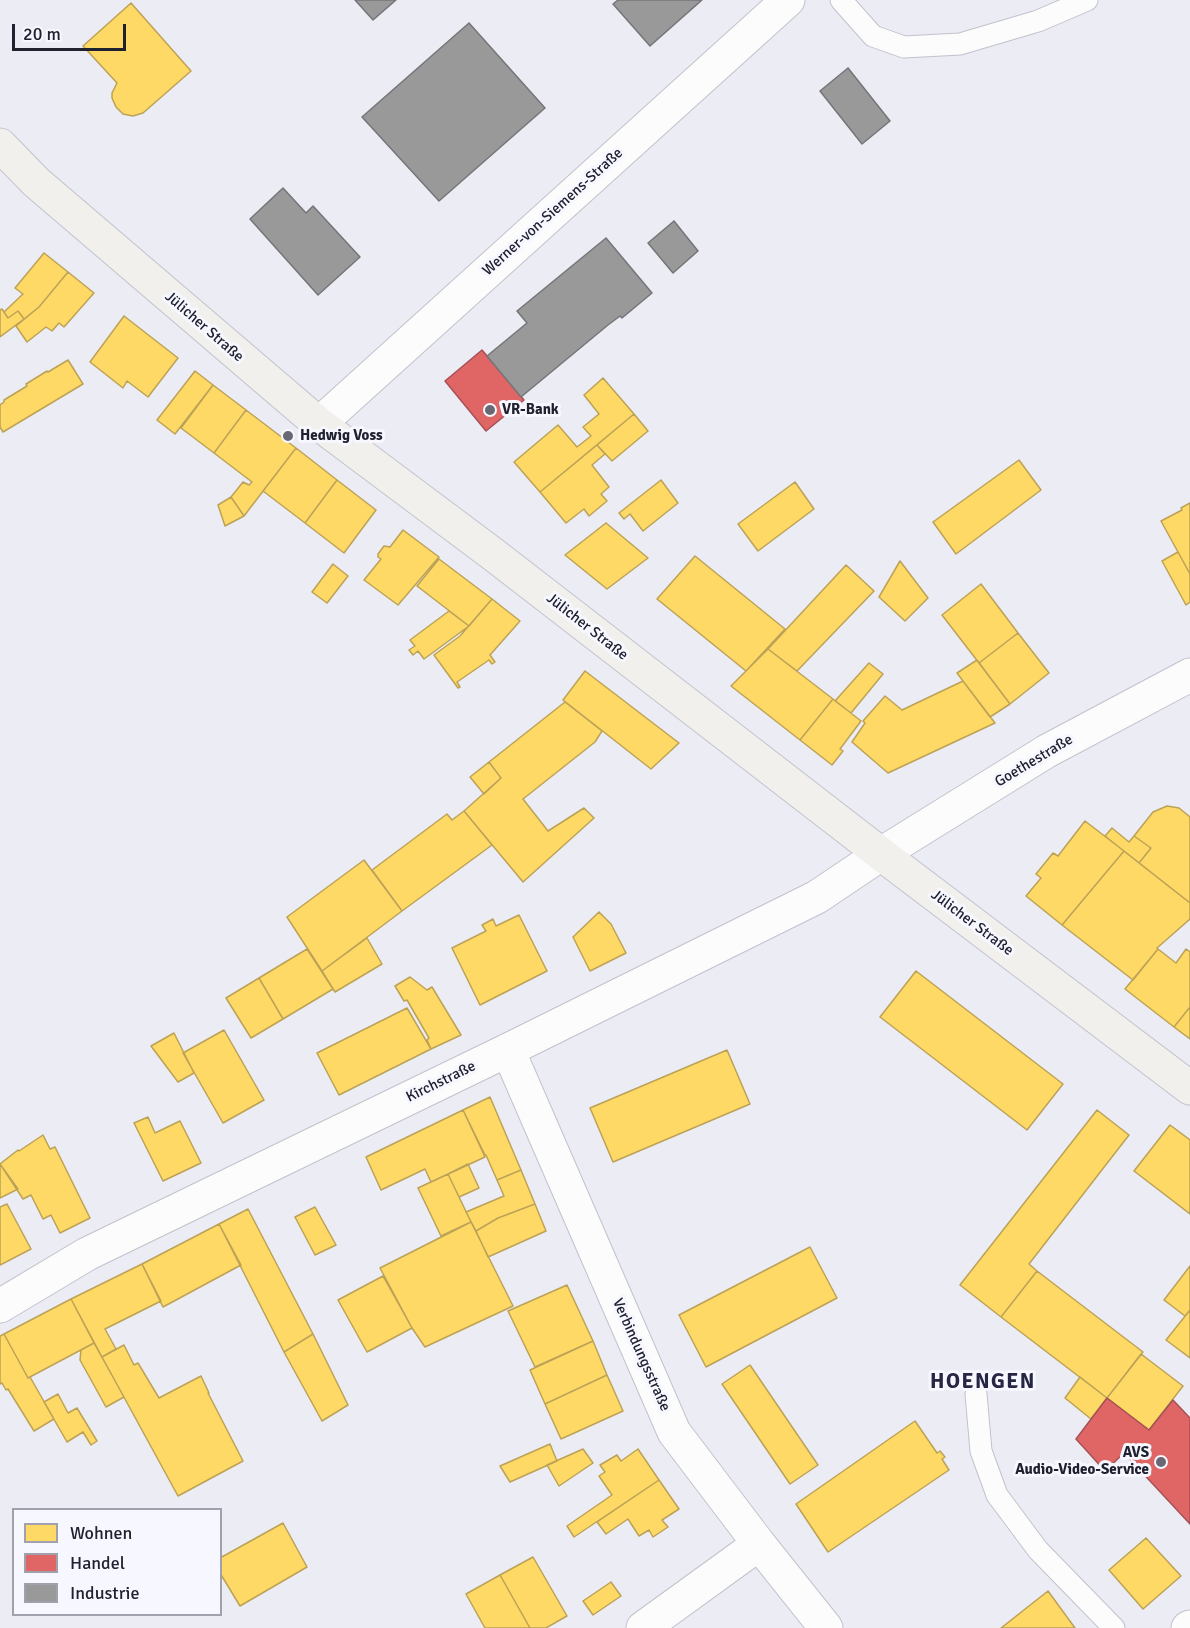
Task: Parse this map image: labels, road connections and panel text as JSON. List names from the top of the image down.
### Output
{
  "streets": {
    "main road": ["Jülicher Straße"],
    "street": [
      "Werner-von-Siemens-Straße",
      "Goethestraße",
      "Kirchstraße",
      "Verbindungsstraße"
    ]
  },
  "crossings": [
    ["Werner-von-Siemens-Straße", "Jülicher Straße"],
    ["Jülicher Straße", "Goethestraße"],
    ["Jülicher Straße", "Kirchstraße"],
    ["Goethestraße", "Kirchstraße"],
    ["Kirchstraße", "Verbindungsstraße"]
  ],
  "districts": ["HOENGEN"],
  "places": ["VR-Bank", "Hedwig Voss", "AVS Audio-Video-Service"],
  "legend": ["Wohnen", "Handel", "Industrie"],
  "scale_bar": "20 m"
}
